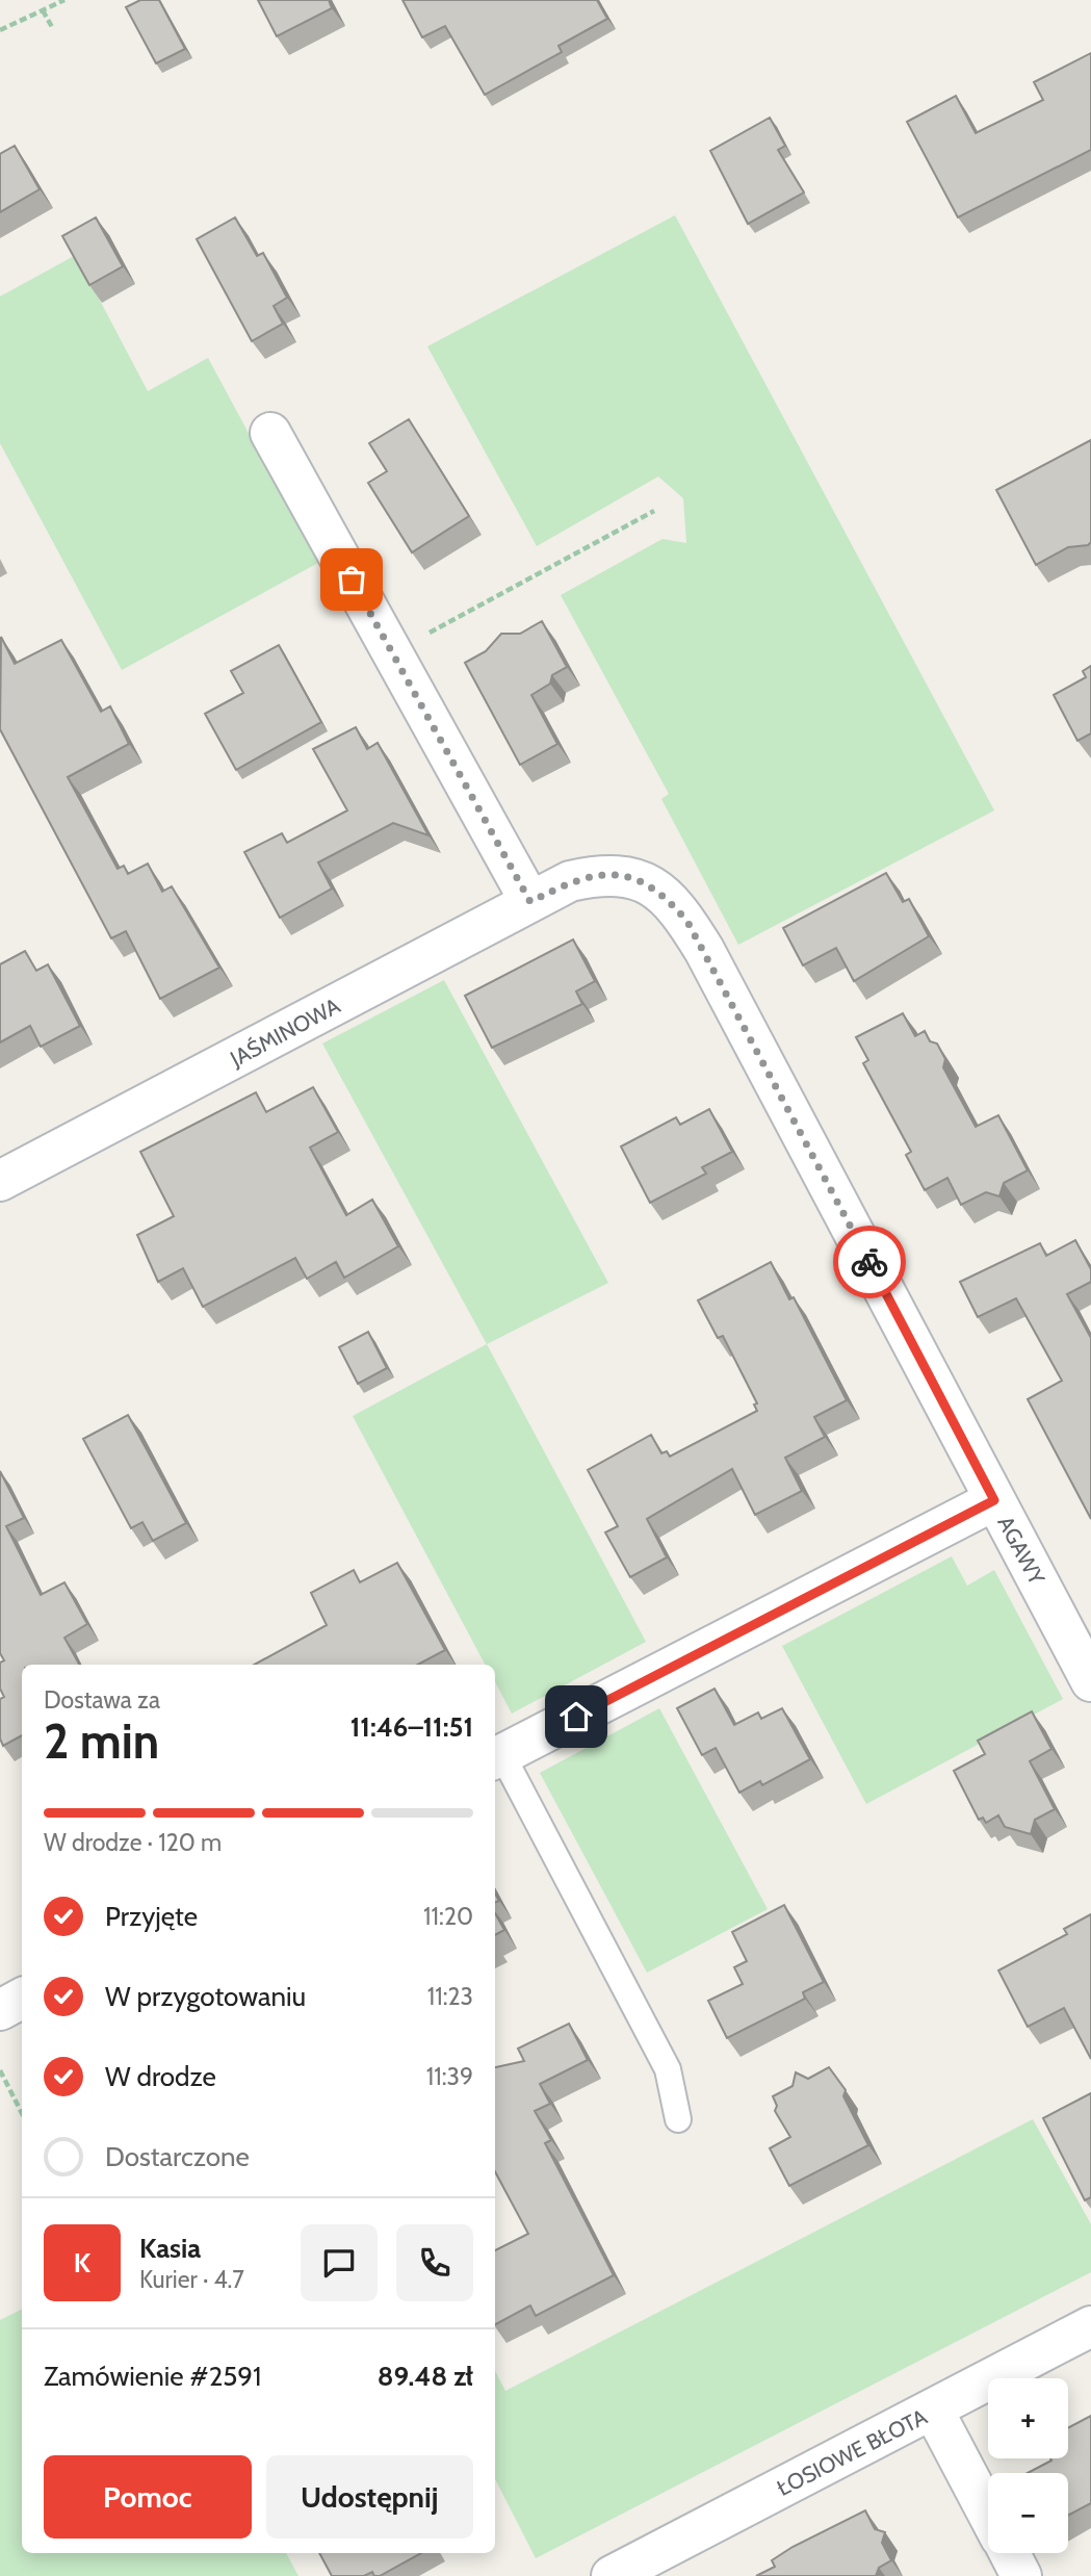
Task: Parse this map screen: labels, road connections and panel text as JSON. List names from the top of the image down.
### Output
{
  "streets": {
    "street": ["JAŚMINOWA", "AGAWY", "ŁOSIOWE BŁOTA"]
  },
  "crossings": [
    ["JAŚMINOWA", "AGAWY"]
  ],
  "page": {
    "heading": ["2 min", "Dostawa za", "11:46–11:51"],
    "panel": [
      "Kasia",
      "Kurier · 4.7",
      "Zamówienie #2591",
      "89.48 zł"
    ],
    "bar": "W drodze · 120 m",
    "list": [
      ["Przyjęte", "11:20"],
      ["W przygotowaniu", "11:23"],
      ["W drodze", "11:39"],
      "Dostarczone"
    ],
    "round": "K",
    "map_buttons": ["+", "−"],
    "buttons": ["Pomoc", "Udostępnij"]
  }
}
